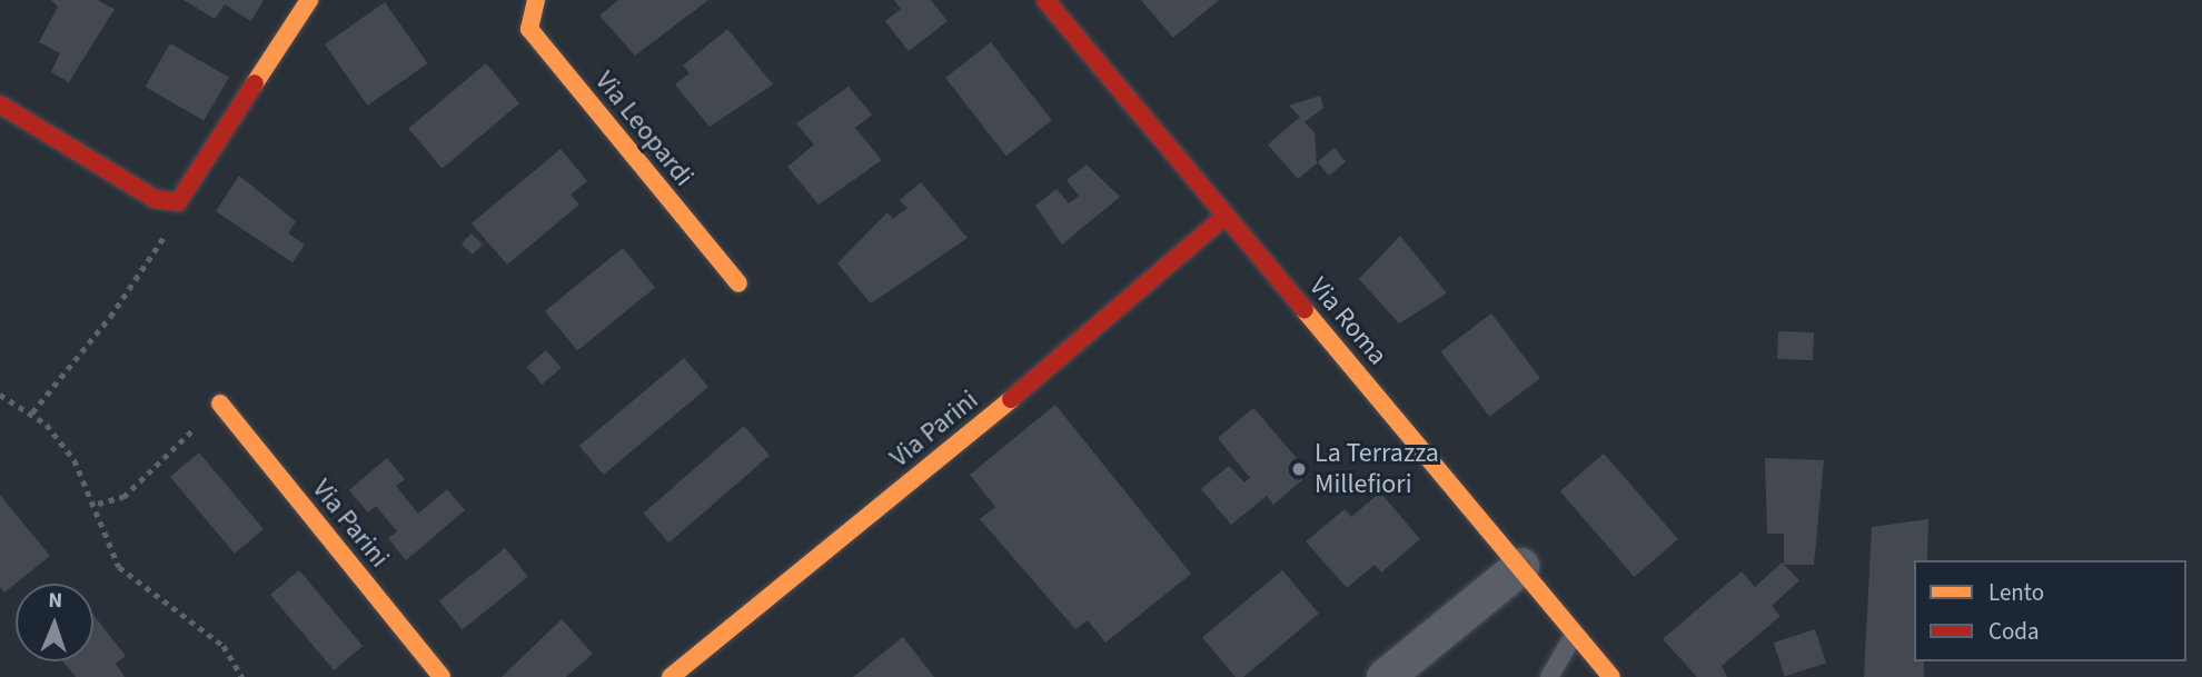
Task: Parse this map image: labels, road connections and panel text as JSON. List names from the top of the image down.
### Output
{
  "streets": {
    "street": ["Via Leopardi", "Via Roma", "Via Parini"]
  },
  "crossings": [
    ["Via Roma", "Via Parini"]
  ],
  "places": ["La Terrazza Millefiori"],
  "legend": ["Lento", "Coda"],
  "north": "top"
}
